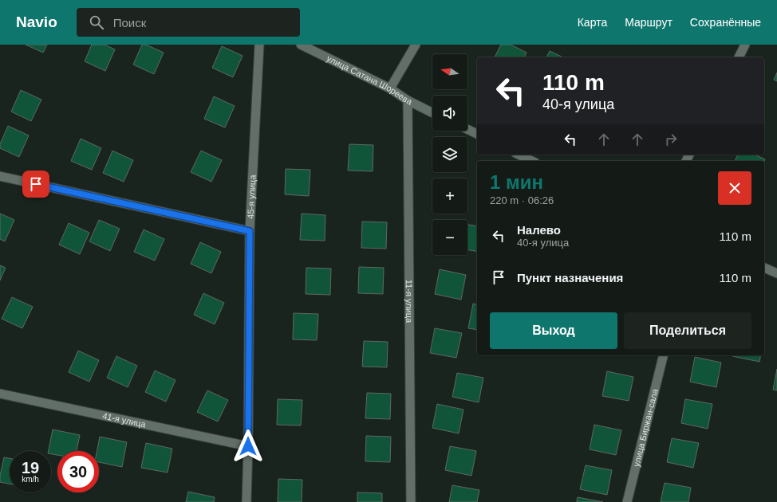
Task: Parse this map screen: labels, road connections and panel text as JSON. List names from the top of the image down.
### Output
{
  "streets": {
    "street": [
      "улица Сатана Шореева",
      "45-я улица",
      "11-я улица",
      "41-я улица",
      "улица Биржан-сала"
    ]
  },
  "crossings": [
    ["улица Сатана Шореева", "11-я улица"],
    ["45-я улица", "41-я улица"]
  ],
  "north": "left",
  "page": {
    "header": "Navio",
    "search": "Поиск",
    "nav": ["Карта", "Маршрут", "Сохранённые"],
    "map_buttons": ["+", "−"],
    "turn": ["110 m", "40-я улица"],
    "heading": ["1 мин", "220 m · 06:26"],
    "list": [
      {
        "name": "Налево",
        "note": "40-я улица",
        "value": "110 m"
      },
      {
        "name": "Пункт назначения",
        "value": "110 m"
      }
    ],
    "buttons": ["Выход", "Поделиться"],
    "speed": "19 km/h",
    "limit": "30"
  }
}
